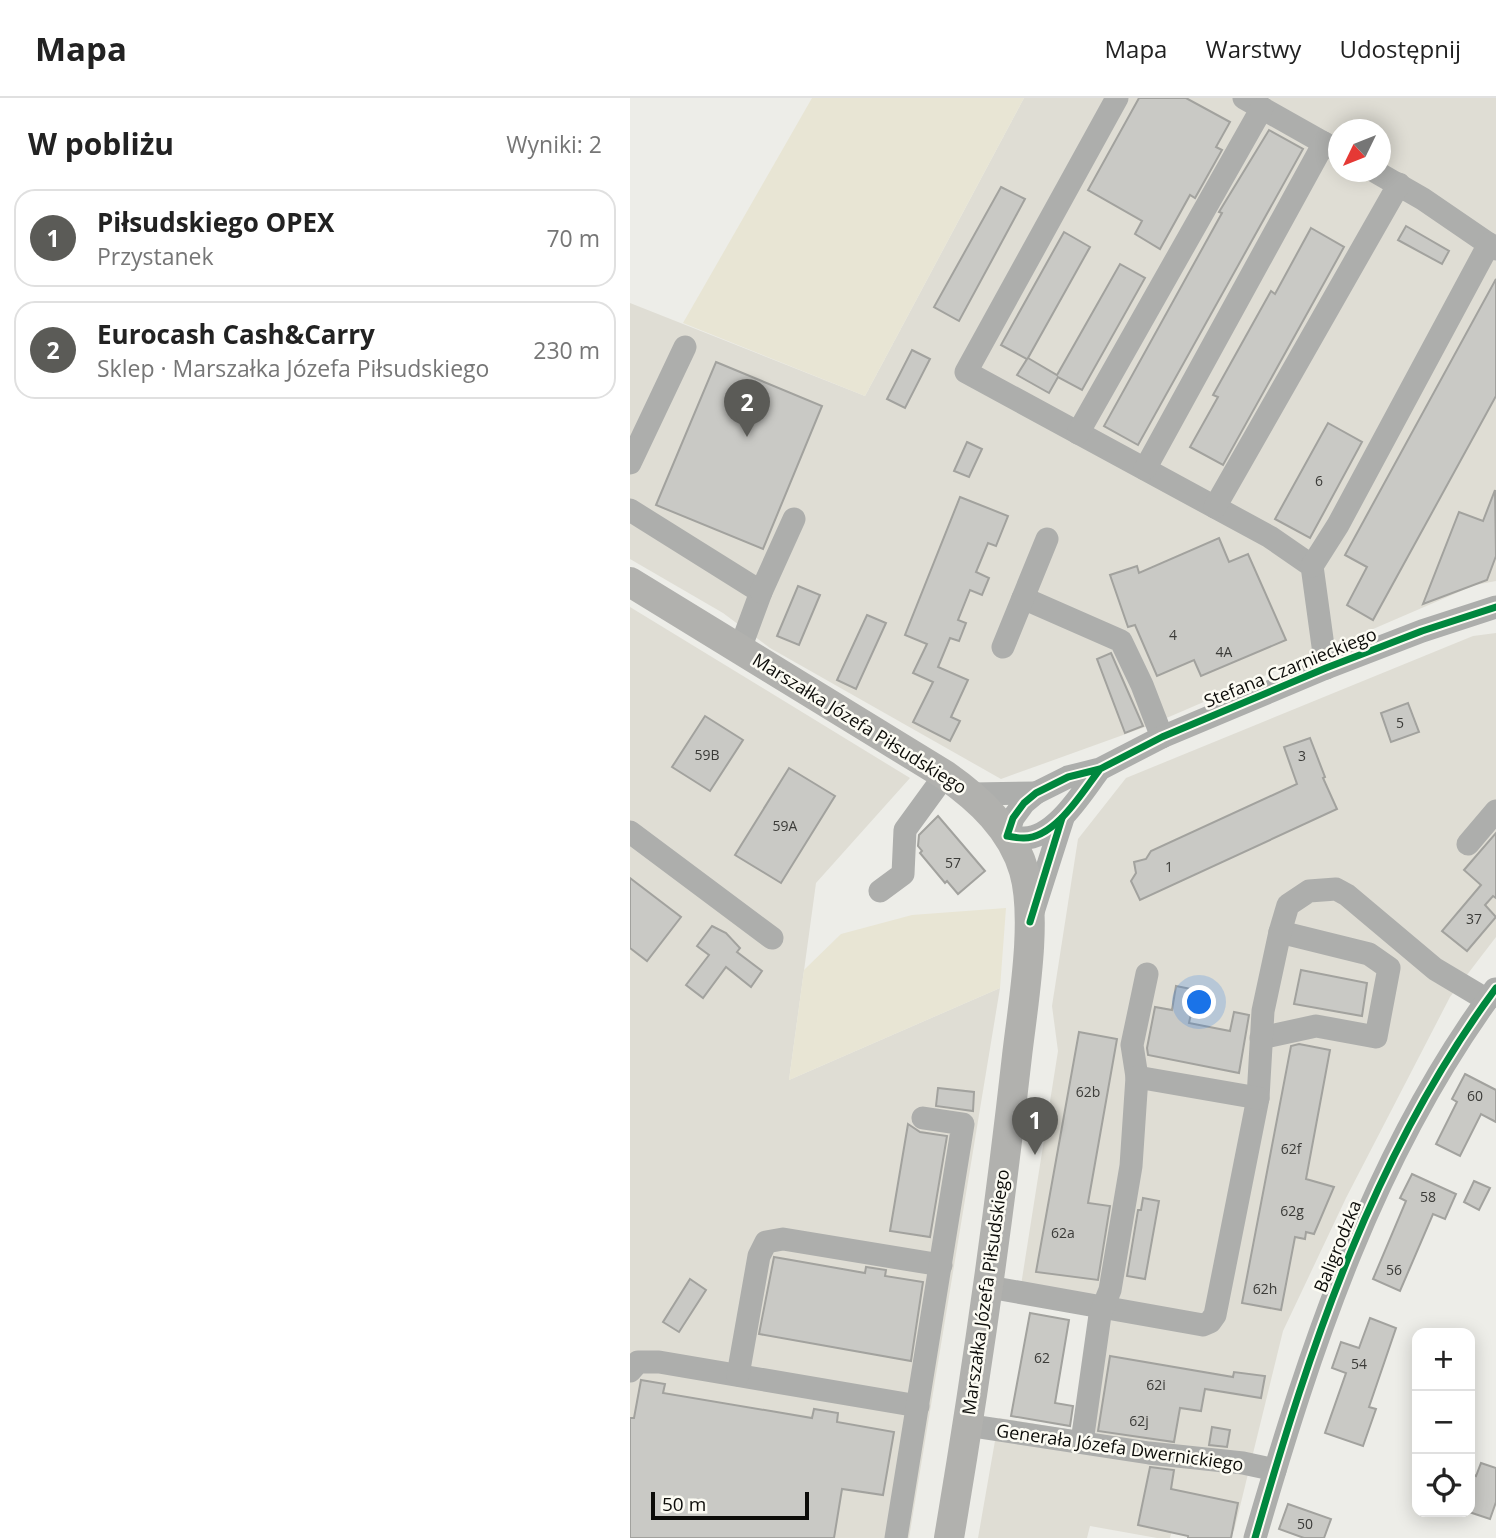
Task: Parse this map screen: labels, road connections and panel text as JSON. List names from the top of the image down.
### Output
{
  "streets": {
    "main road": ["Marszałka Józefa Piłsudskiego"],
    "street": ["Stefana Czarnieckiego", "Baligrodzka", "Generała Józefa Dwernickiego"]
  },
  "crossings": [
    ["Stefana Czarnieckiego", "Marszałka Józefa Piłsudskiego"],
    ["Marszałka Józefa Piłsudskiego", "Generała Józefa Dwernickiego"],
    ["Baligrodzka", "Generała Józefa Dwernickiego"]
  ],
  "house_numbers": [
    "6",
    "4",
    "4A",
    "5",
    "59B",
    "3",
    "59A",
    "57",
    "1",
    "37",
    "62b",
    "60",
    "62f",
    "58",
    "62g",
    "62a",
    "56",
    "62h",
    "62",
    "54",
    "62i",
    "62j",
    "50"
  ],
  "scale_bar": "50 m",
  "north": "bottom left",
  "page": {
    "header": "Mapa",
    "nav": ["Mapa", "Warstwy", "Udostępnij"],
    "heading": ["W pobliżu", "Wyniki: 2"],
    "list": [
      {
        "mark": "1",
        "name": "Piłsudskiego OPEX",
        "note": "Przystanek",
        "value": "70 m"
      },
      {
        "mark": "2",
        "name": "Eurocash Cash&Carry",
        "note": "Sklep · Marszałka Józefa Piłsudskiego",
        "value": "230 m"
      }
    ],
    "pins": ["2", "1"],
    "map_buttons": ["+", "−"],
    "scale": "50 m"
  }
}
